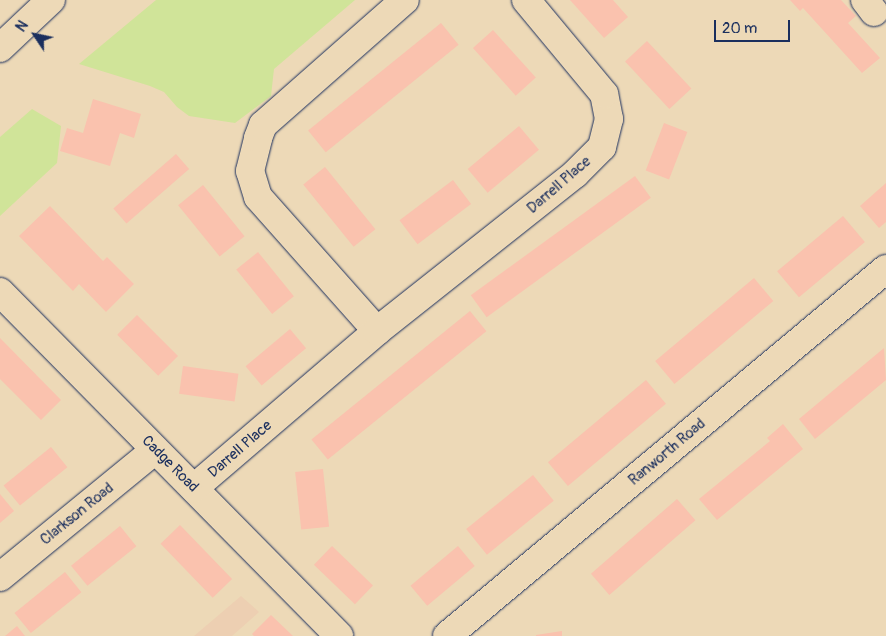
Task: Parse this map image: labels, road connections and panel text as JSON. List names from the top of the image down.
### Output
{
  "streets": {
    "main road": [
      "Darrell Place",
      "Ranworth Road",
      "Cadge Road",
      "Clarkson Road"
    ]
  },
  "crossings": [
    ["Darrell Place", "Cadge Road"],
    ["Cadge Road", "Clarkson Road"]
  ],
  "scale_bar": "20 m",
  "north": "top left"
}
